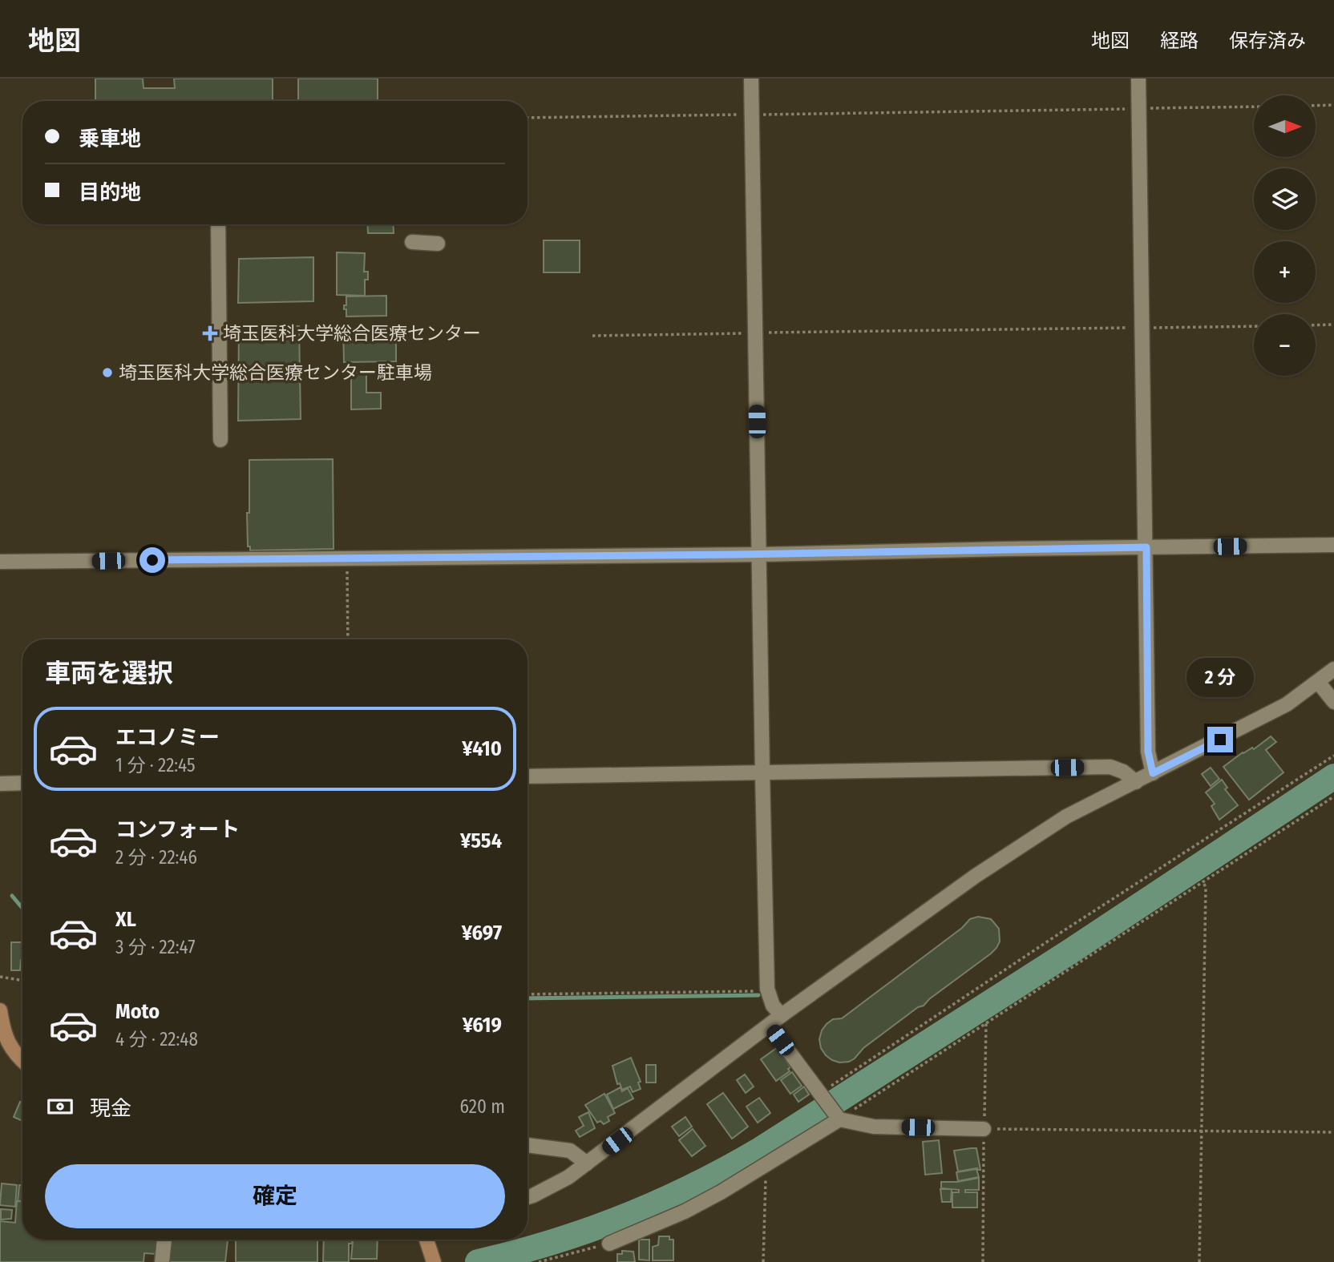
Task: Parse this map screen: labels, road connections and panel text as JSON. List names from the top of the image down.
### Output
{
  "places": {
    "health": ["埼玉医科大学総合医療センター"],
    "other": ["埼玉医科大学総合医療センター駐車場"]
  },
  "north": "right",
  "page": {
    "header": "地図",
    "nav": ["地図", "経路", "保存済み"],
    "map_buttons": ["+", "−"],
    "banner": ["乗車地", "目的地"],
    "heading": "車両を選択",
    "bubble": "2 分",
    "list": [
      {
        "name": "エコノミー",
        "note": "1 分 · 22:45",
        "value": "¥410"
      },
      {
        "name": "コンフォート",
        "note": "2 分 · 22:46",
        "value": "¥554"
      },
      {
        "name": "XL",
        "note": "3 分 · 22:47",
        "value": "¥697"
      },
      {
        "name": "Moto",
        "note": "4 分 · 22:48",
        "value": "¥619"
      }
    ],
    "pay": ["現金", "620 m"],
    "buttons": "確定"
  }
}
